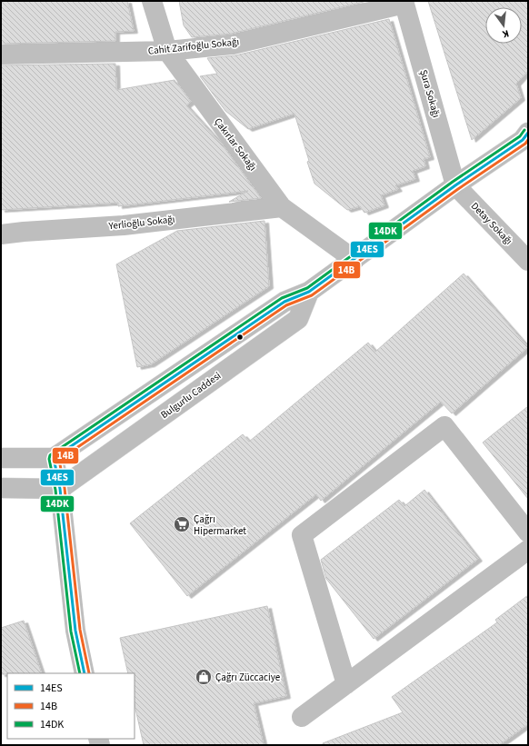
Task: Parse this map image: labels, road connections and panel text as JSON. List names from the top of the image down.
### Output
{
  "streets": {
    "main road": ["Bulgurlu Caddesi"],
    "street": [
      "Cahit Zarifoğlu Sokağı",
      "Şura Sokağı",
      "Çakırlar Sokağı",
      "Yerlioğlu Sokağı",
      "Detay Sokağı"
    ]
  },
  "crossings": [
    ["Cahit Zarifoğlu Sokağı", "Şura Sokağı"],
    ["Cahit Zarifoğlu Sokağı", "Çakırlar Sokağı"],
    ["Şura Sokağı", "Detay Sokağı"],
    ["Çakırlar Sokağı", "Yerlioğlu Sokağı"]
  ],
  "places": {
    "supermarket": ["Çağrı Hipermarket"],
    "shop": ["Çağrı Züccaciye"]
  },
  "lines": ["transit line 14DK", "transit line 14ES", "transit line 14B"],
  "legend": ["14ES", "14B", "14DK"],
  "north": "bottom"
}
